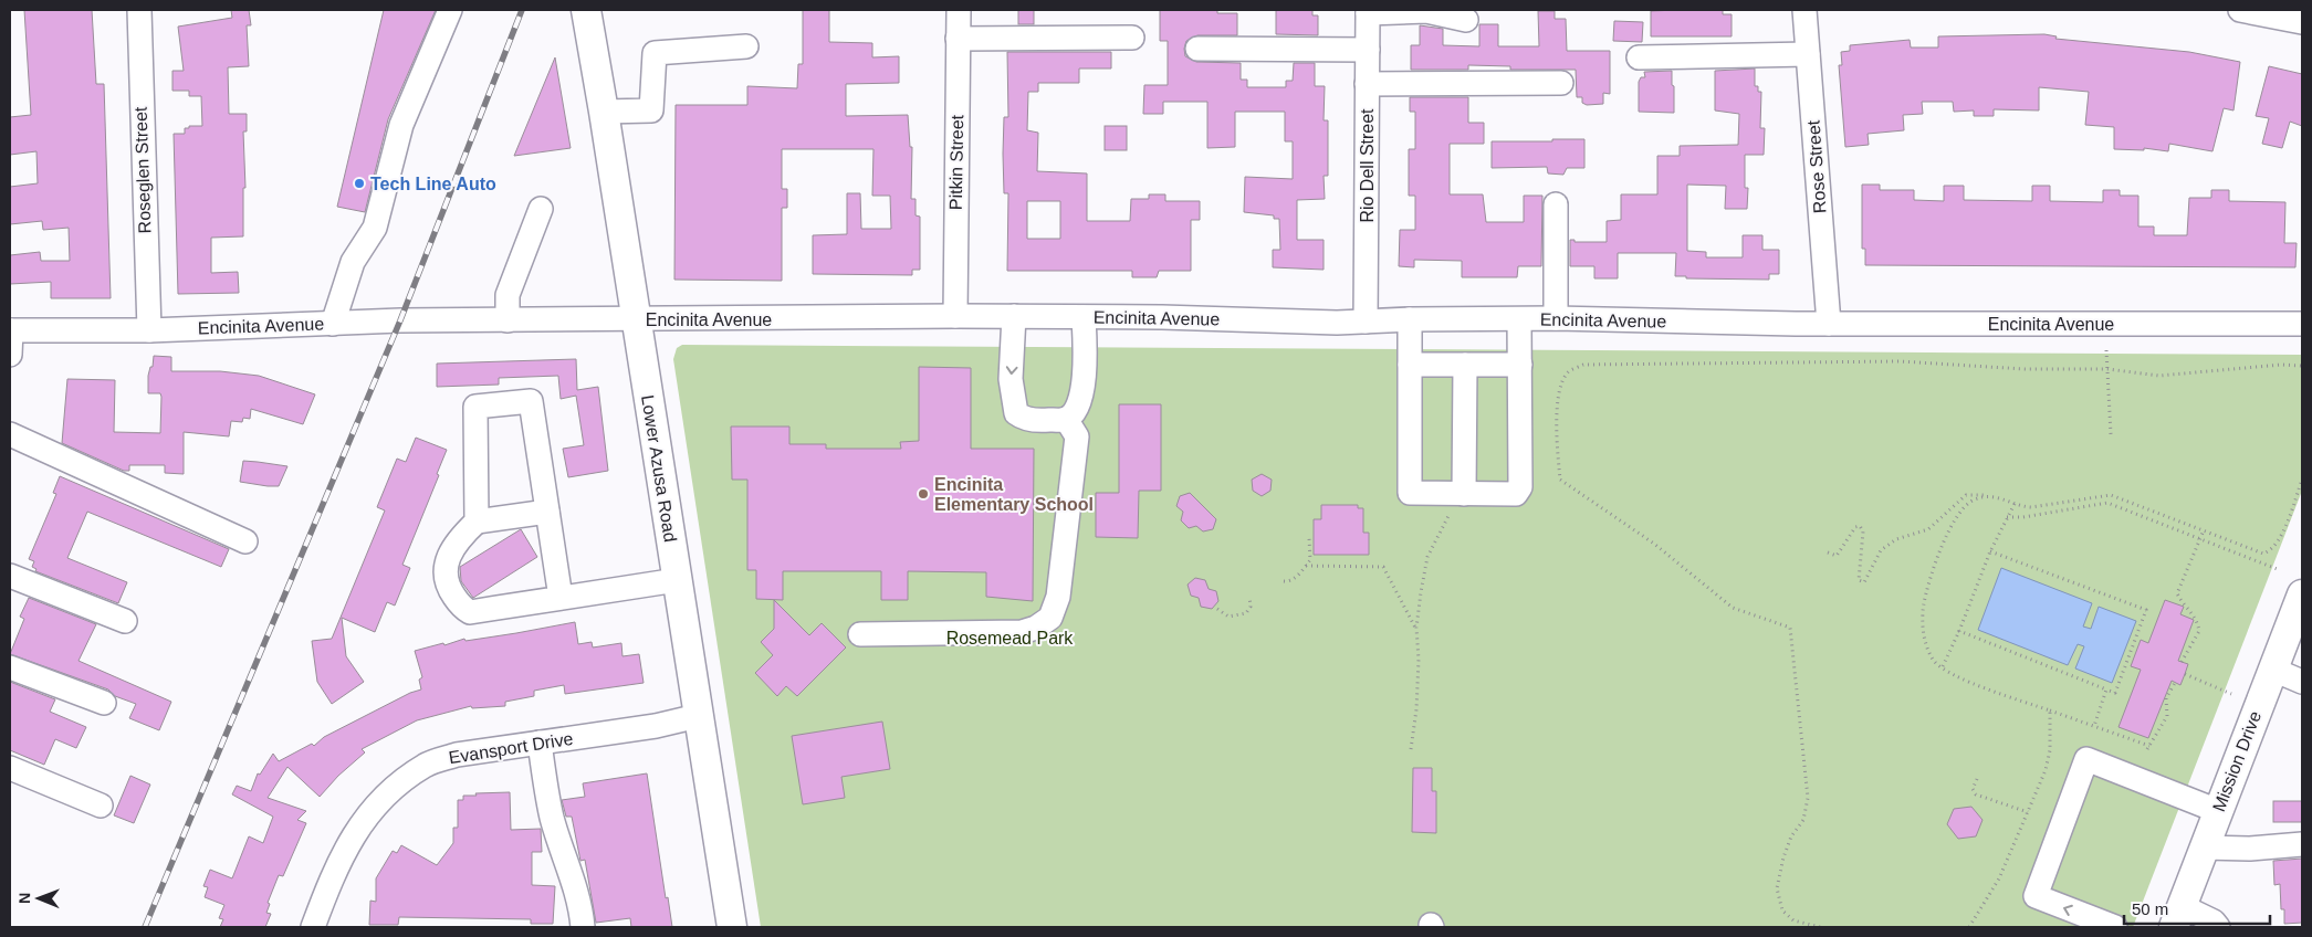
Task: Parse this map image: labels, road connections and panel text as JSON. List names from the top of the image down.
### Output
{
  "streets": {
    "main road": ["Lower Azusa Road", "Mission Drive"],
    "street": [
      "Pitkin Street",
      "Rio Dell Street",
      "Rose Street",
      "Roseglen Street",
      "Encinita Avenue",
      "Evansport Drive"
    ]
  },
  "crossings": [
    ["Pitkin Street", "Encinita Avenue"],
    ["Rio Dell Street", "Encinita Avenue"],
    ["Rose Street", "Encinita Avenue"],
    ["Roseglen Street", "Encinita Avenue"],
    ["Encinita Avenue", "Lower Azusa Road"],
    ["Lower Azusa Road", "Evansport Drive"]
  ],
  "parks": ["Rosemead Park"],
  "places": ["Tech Line Auto", "Encinita Elementary School"],
  "scale_bar": "50 m",
  "north": "left"
}
